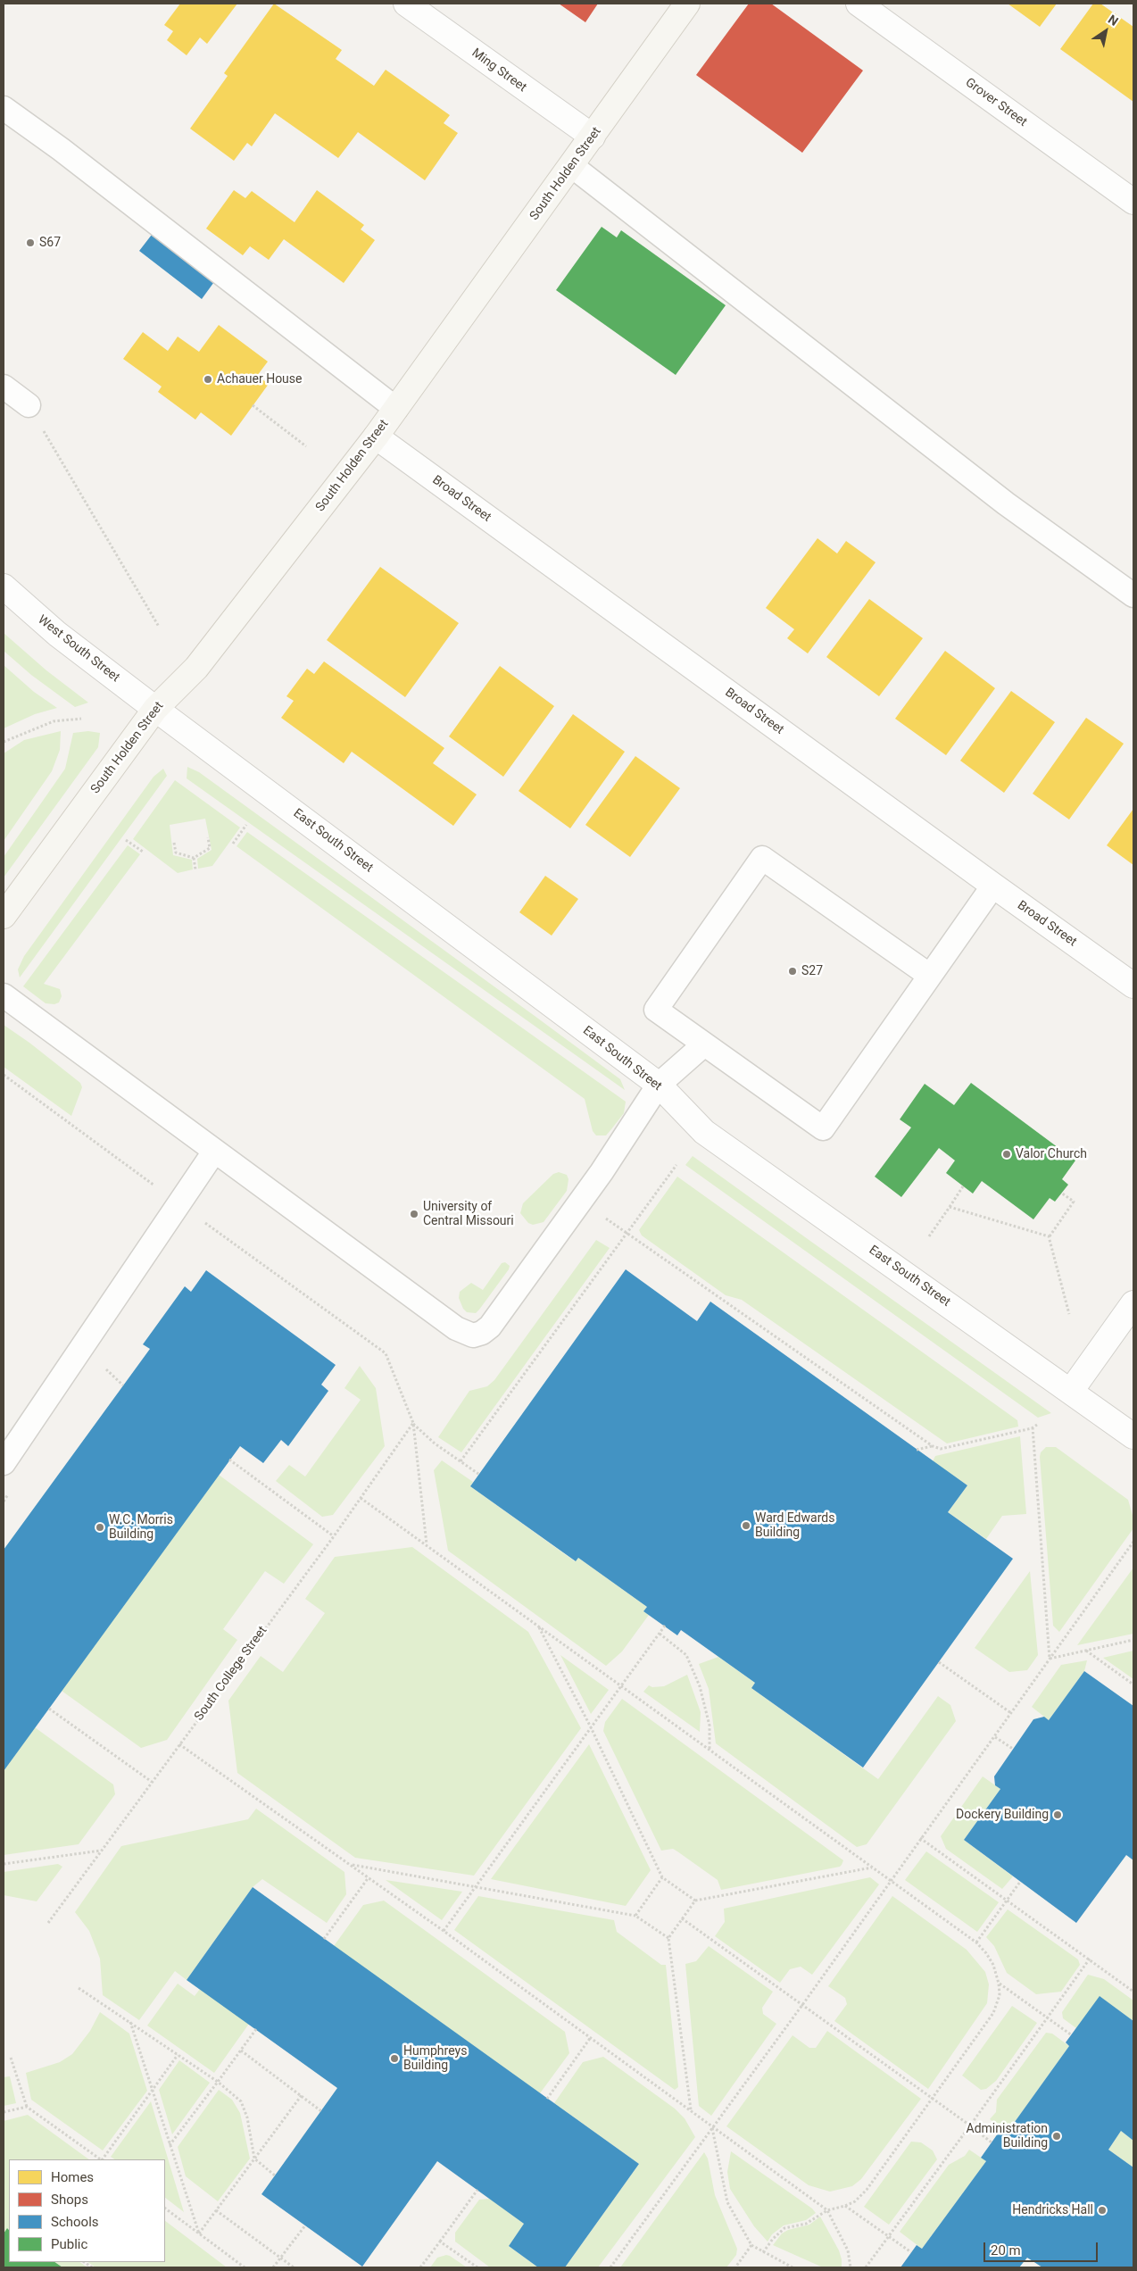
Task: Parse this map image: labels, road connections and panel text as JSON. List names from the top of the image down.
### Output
{
  "streets": {
    "main road": ["South Holden Street"],
    "street": [
      "Ming Street",
      "Grover Street",
      "Broad Street",
      "West South Street",
      "East South Street"
    ],
    "path": ["South College Street"]
  },
  "crossings": [
    ["Ming Street", "South Holden Street"],
    ["South Holden Street", "Broad Street"],
    ["South Holden Street", "West South Street"],
    ["South Holden Street", "East South Street"],
    ["West South Street", "East South Street"]
  ],
  "places": [
    "S67",
    "Achauer House",
    "S27",
    "Valor Church",
    "University of Central Missouri",
    "Ward Edwards Building",
    "W.C. Morris Building",
    "Dockery Building",
    "Humphreys Building",
    "Administration Building",
    "Hendricks Hall"
  ],
  "legend": [
    "Homes",
    "Shops",
    "Schools",
    "Public"
  ],
  "scale_bar": "20 m",
  "north": "top right"
}
